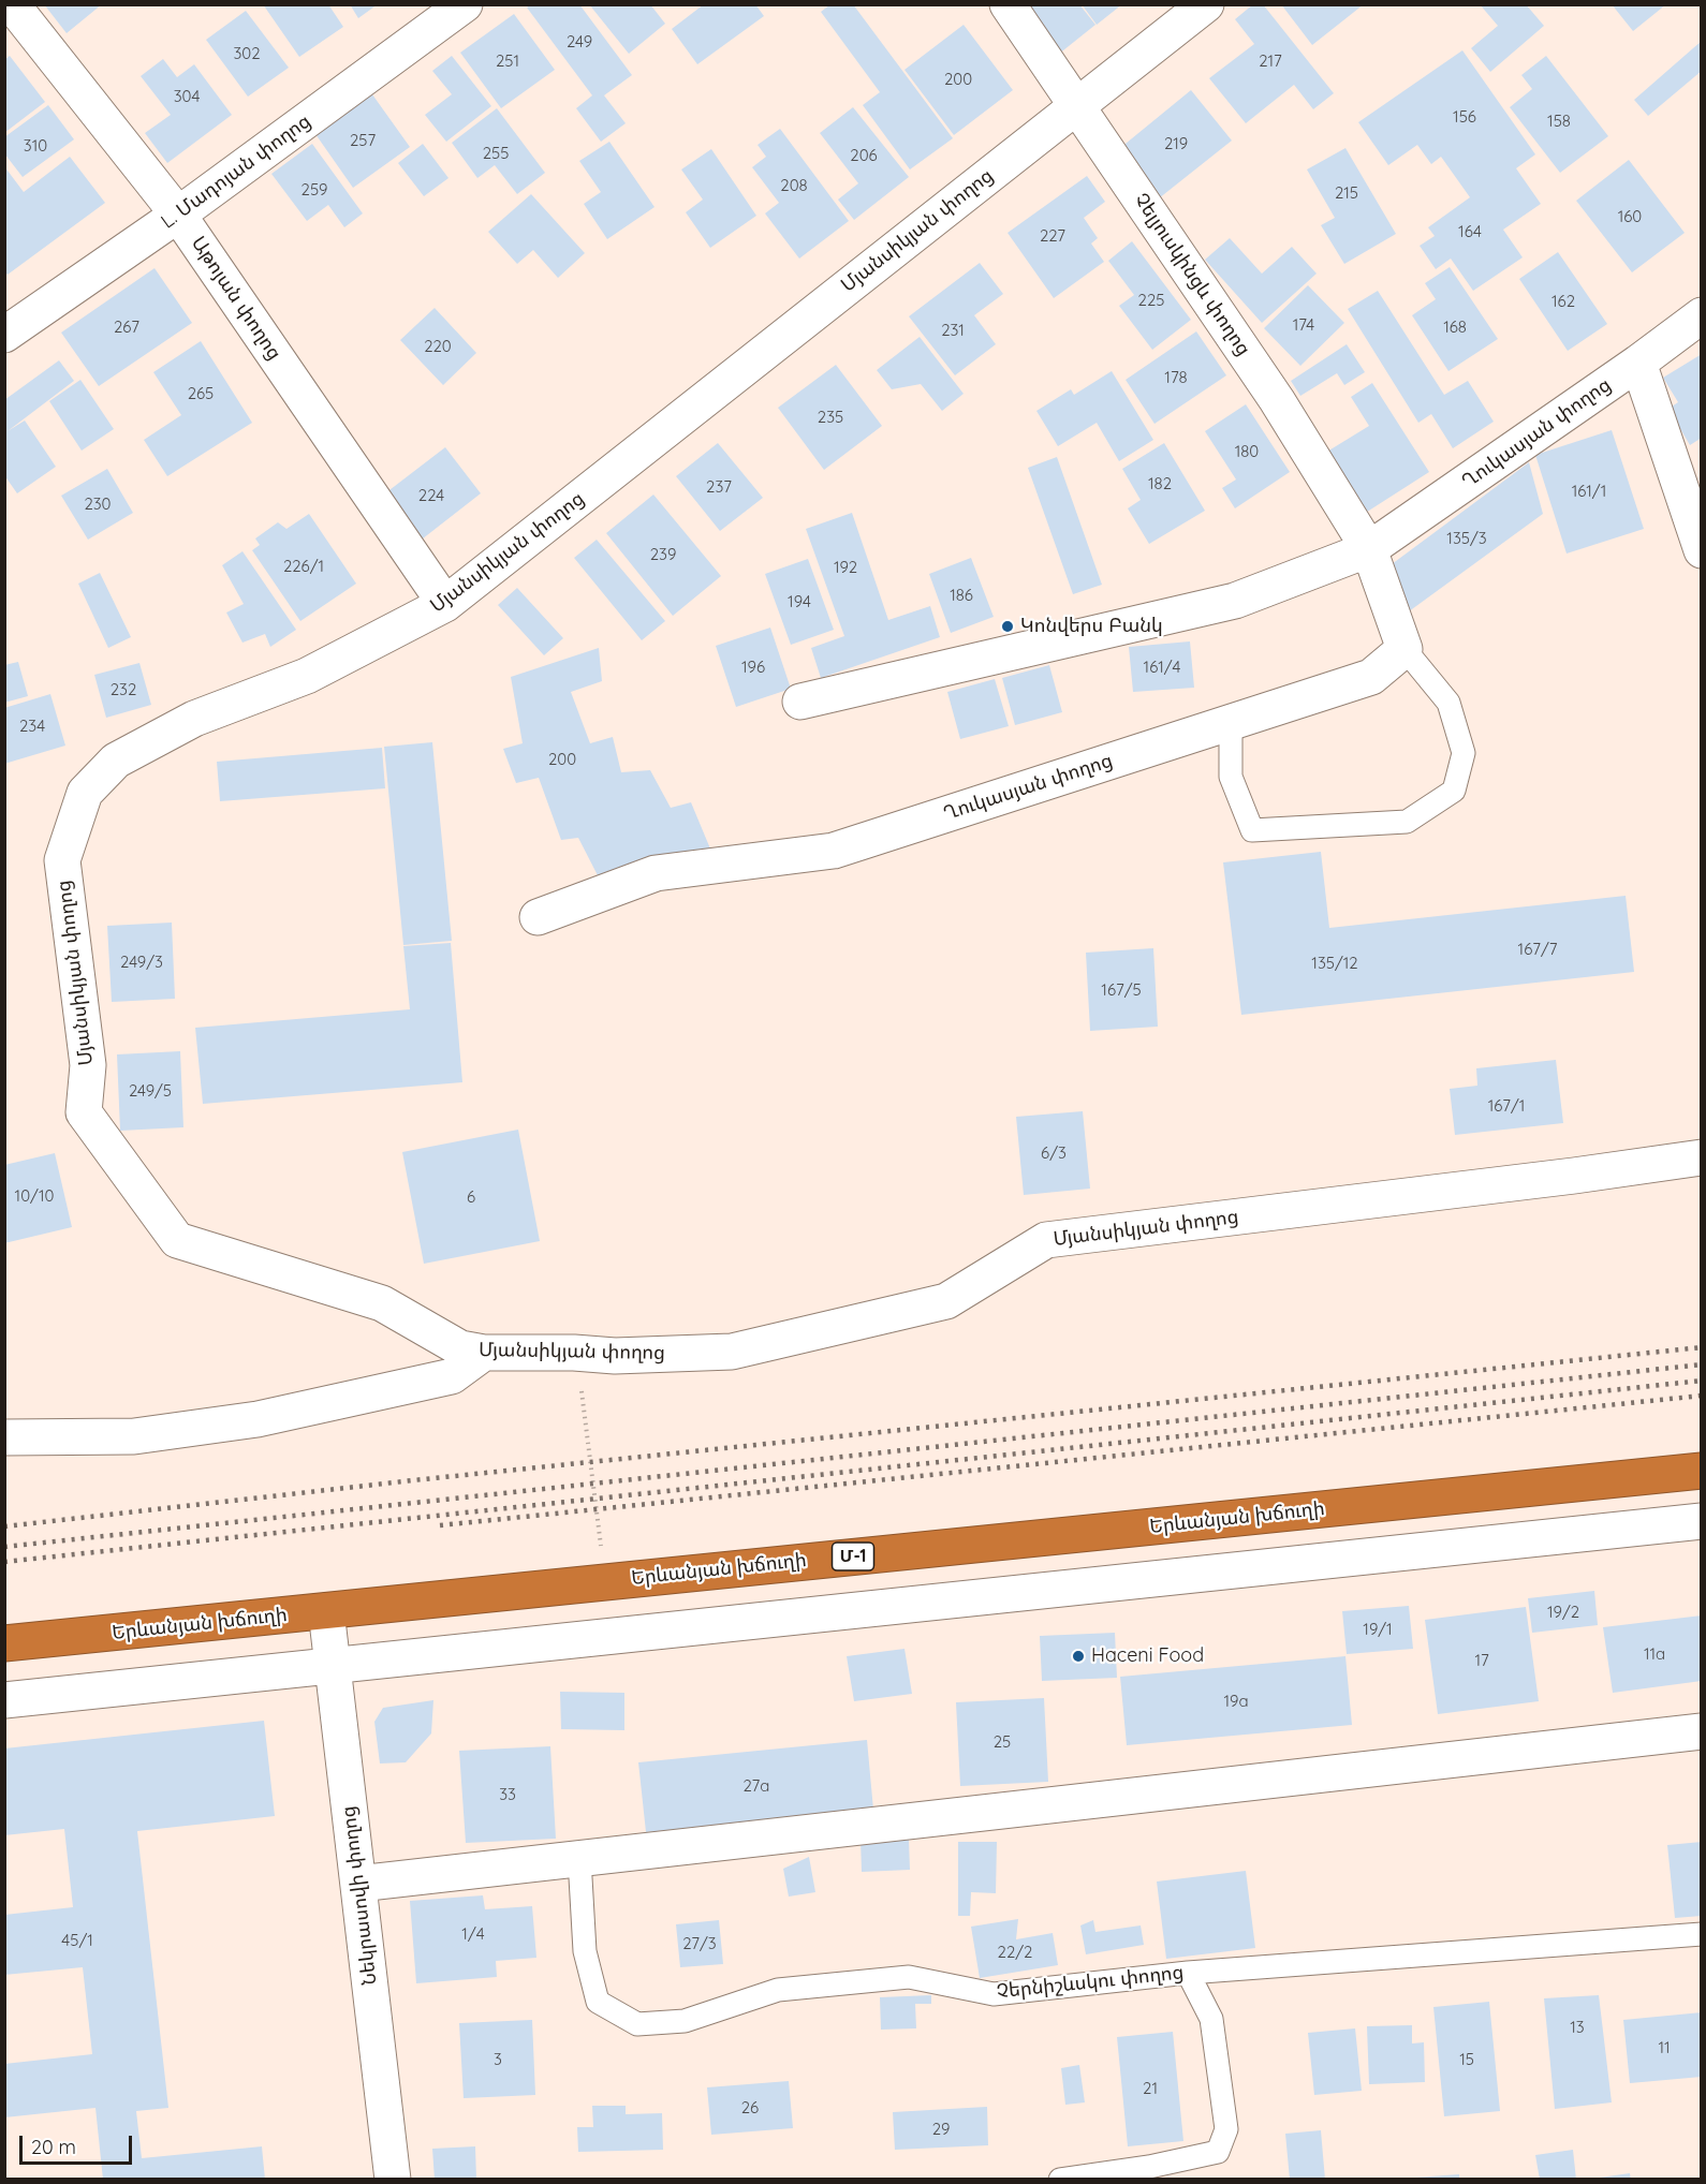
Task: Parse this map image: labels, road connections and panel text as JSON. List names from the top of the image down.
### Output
{
  "streets": {
    "highway": ["Երևանյան խճուղի", "Մ-1"],
    "street": [
      "L. Մադոյան փողոց",
      "Մյանսիկյան փողոց",
      "Չելյուսկինցև փողոց",
      "Աթոյան փողոց",
      "Ղուկասյան փողոց",
      "Նեկրասովի փողոց"
    ],
    "lane": ["Չերնիշևսկու փողոց"]
  },
  "crossings": [
    ["L. Մադոյան փողոց", "Աթոյան փողոց"],
    ["Մյանսիկյան փողոց", "Չելյուսկինցև փողոց"],
    ["Մյանսիկյան փողոց", "Աթոյան փողոց"],
    ["Չելյուսկինցև փողոց", "Ղուկասյան փողոց"],
    ["Երևանյան խճուղի", "Նեկրասովի փողոց"]
  ],
  "places": ["Կոնվերս Բանկ", "Haceni Food"],
  "house_numbers": [
    "249",
    "302",
    "251",
    "217",
    "200",
    "304",
    "156",
    "158",
    "257",
    "219",
    "310",
    "255",
    "206",
    "208",
    "259",
    "215",
    "160",
    "164",
    "227",
    "225",
    "162",
    "174",
    "267",
    "168",
    "231",
    "220",
    "178",
    "265",
    "235",
    "180",
    "182",
    "237",
    "161/1",
    "224",
    "230",
    "135/3",
    "239",
    "226/1",
    "192",
    "186",
    "194",
    "196",
    "161/4",
    "232",
    "234",
    "200",
    "167/7",
    "249/3",
    "135/12",
    "167/5",
    "249/5",
    "167/1",
    "6/3",
    "10/10",
    "6",
    "19/2",
    "19/1",
    "11a",
    "17",
    "19a",
    "25",
    "27a",
    "33",
    "1/4",
    "45/1",
    "27/3",
    "22/2",
    "13",
    "11",
    "3",
    "15",
    "21",
    "26",
    "29"
  ],
  "scale_bar": "20 m"
}
